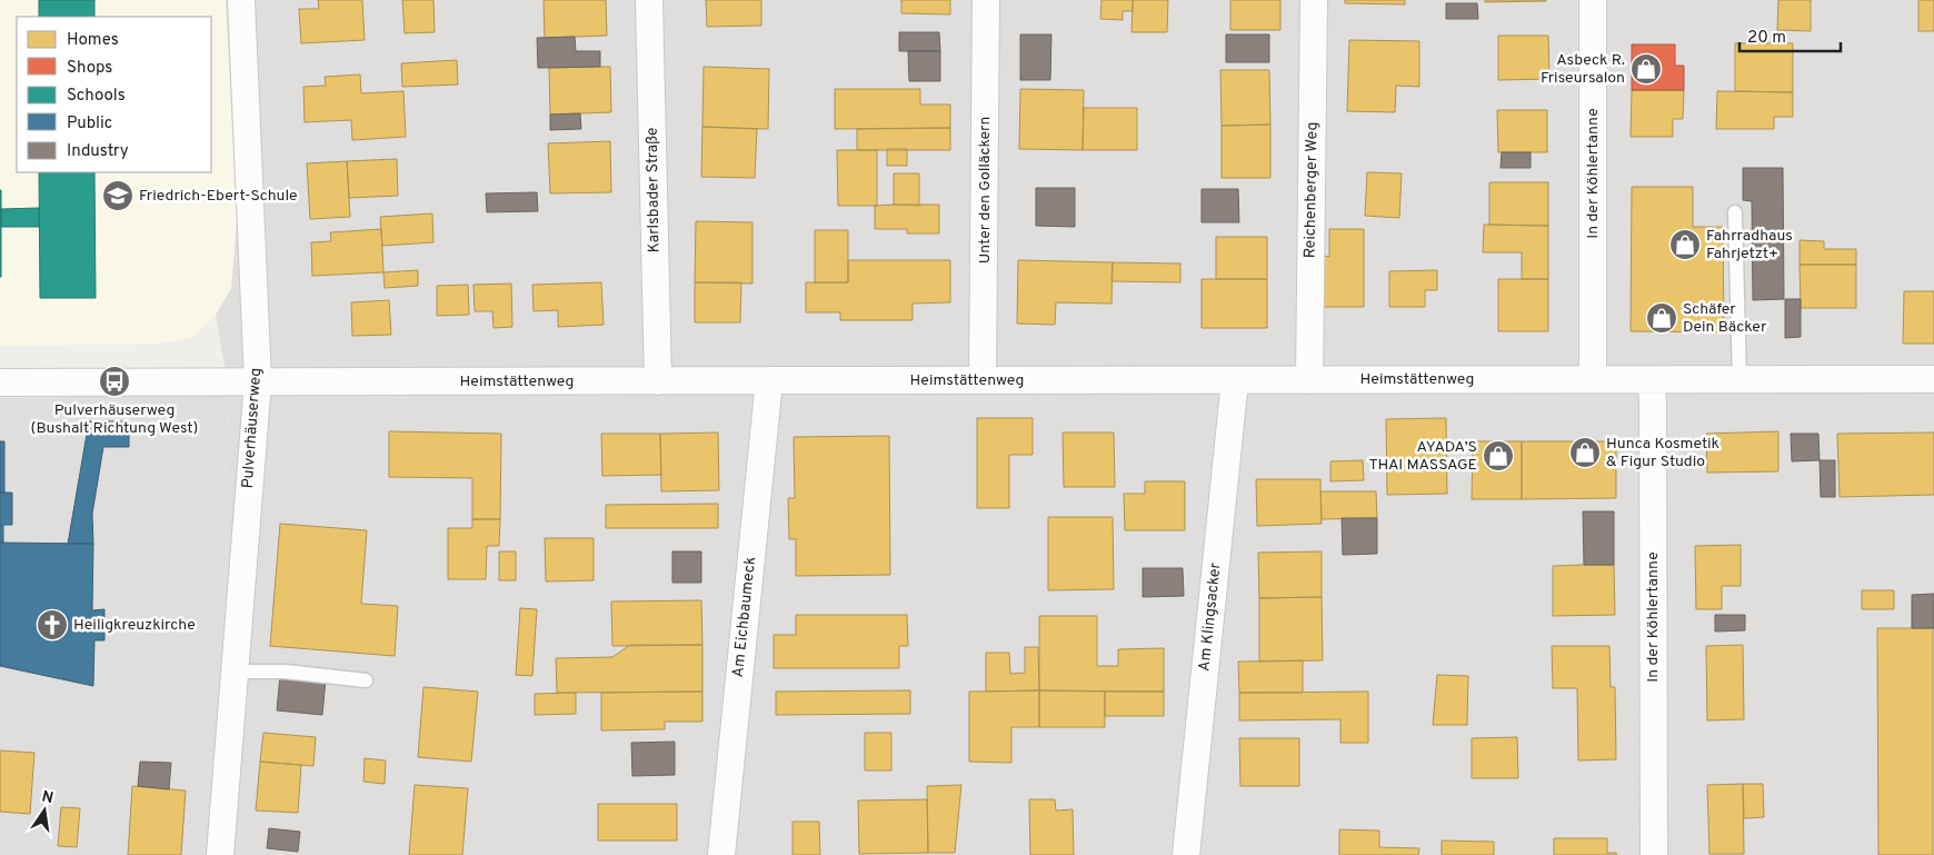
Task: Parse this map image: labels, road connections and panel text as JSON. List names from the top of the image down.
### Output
{
  "streets": {
    "street": [
      "In der Köhlertanne",
      "Karlsbader Straße",
      "Unter den Golläckern",
      "Reichenberger Weg",
      "Heimstättenweg",
      "Pulverhäuserweg",
      "Am Eichbaumeck",
      "Am Klingsacker"
    ]
  },
  "crossings": [
    ["In der Köhlertanne", "Heimstättenweg"],
    ["Karlsbader Straße", "Heimstättenweg"],
    ["Unter den Golläckern", "Heimstättenweg"],
    ["Reichenberger Weg", "Heimstättenweg"],
    ["Heimstättenweg", "Pulverhäuserweg"],
    ["Heimstättenweg", "Am Eichbaumeck"],
    ["Heimstättenweg", "Am Klingsacker"]
  ],
  "places": {
    "shop": [
      "Asbeck R. Friseursalon",
      "Fahrradhaus Fahrjetzt+",
      "Schäfer Dein Bäcker",
      "Hunca Kosmetik & Figur Studio",
      "AYADA’S THAI MASSAGE"
    ],
    "school or university": ["Friedrich-Ebert-Schule"],
    "bus stop": ["Pulverhäuserweg (Bushalt Richtung West)"],
    "church": ["Heiligkreuzkirche"]
  },
  "legend": [
    "Homes",
    "Shops",
    "Schools",
    "Public",
    "Industry"
  ],
  "scale_bar": "20 m",
  "north": "top"
}
